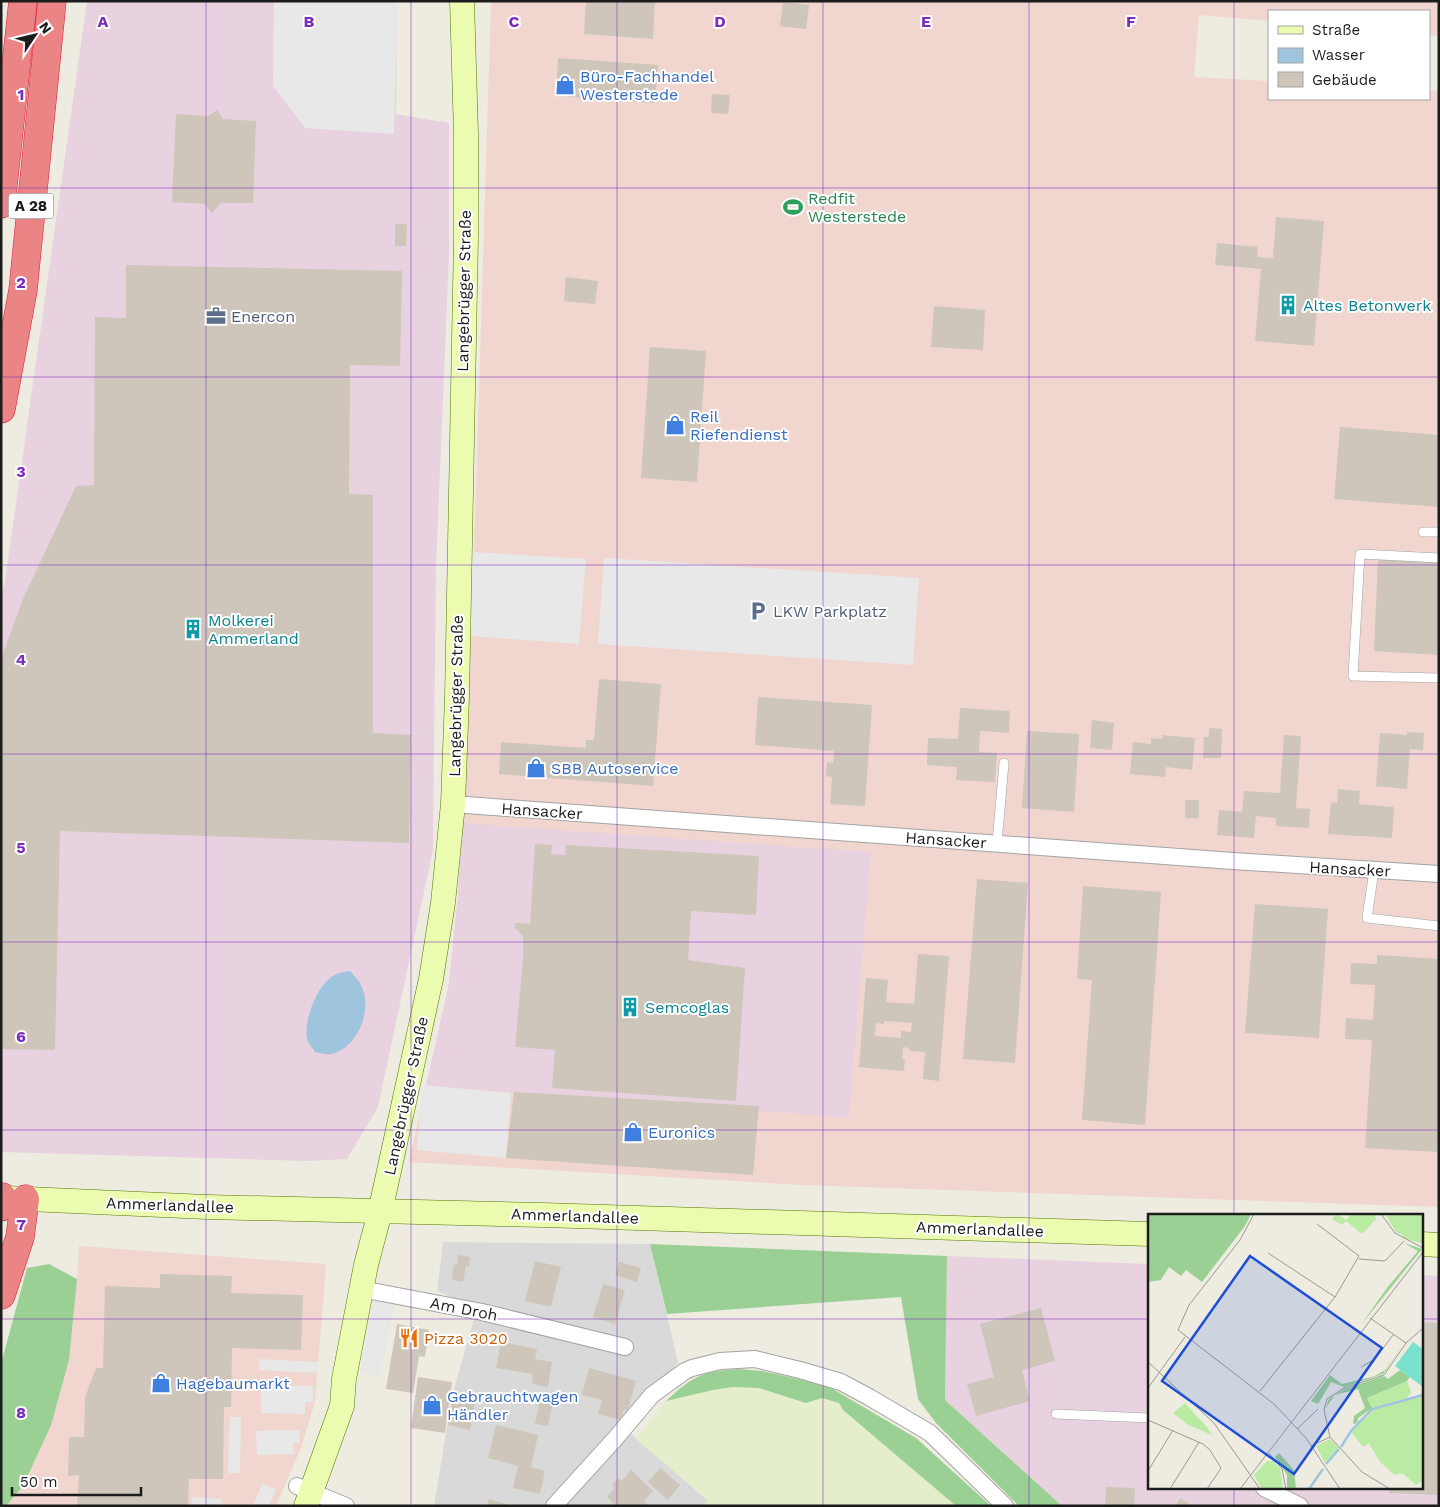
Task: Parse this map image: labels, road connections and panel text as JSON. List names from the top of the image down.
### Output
{
  "streets": {
    "highway": ["A 28"],
    "street": [
      "Langebrügger Straße",
      "Hansacker",
      "Ammerlandallee",
      "Am Droh"
    ]
  },
  "crossings": [
    ["Langebrügger Straße", "Hansacker"],
    ["Langebrügger Straße", "Ammerlandallee"],
    ["Langebrügger Straße", "Am Droh"]
  ],
  "places": {
    "shop": [
      "Büro-Fachhandel Westerstede",
      "Reil Riefendienst",
      "SBB Autoservice",
      "Euronics",
      "Hagebaumarkt",
      "Gebrauchtwagen Händler"
    ],
    "sports": ["Redfit Westerstede"],
    "building": ["Altes Betonwerk", "Molkerei Ammerland", "Semcoglas"],
    "office": ["Enercon"],
    "parking": ["LKW Parkplatz"],
    "restaurant": ["Pizza 3020"]
  },
  "legend": ["Straße", "Wasser", "Gebäude"],
  "scale_bar": "50 m",
  "north": "top right",
  "grid": {
    "columns": [
      "A",
      "B",
      "C",
      "D",
      "E",
      "F"
    ],
    "rows": [
      "1",
      "2",
      "3",
      "4",
      "5",
      "6",
      "7",
      "8"
    ]
  }
}
